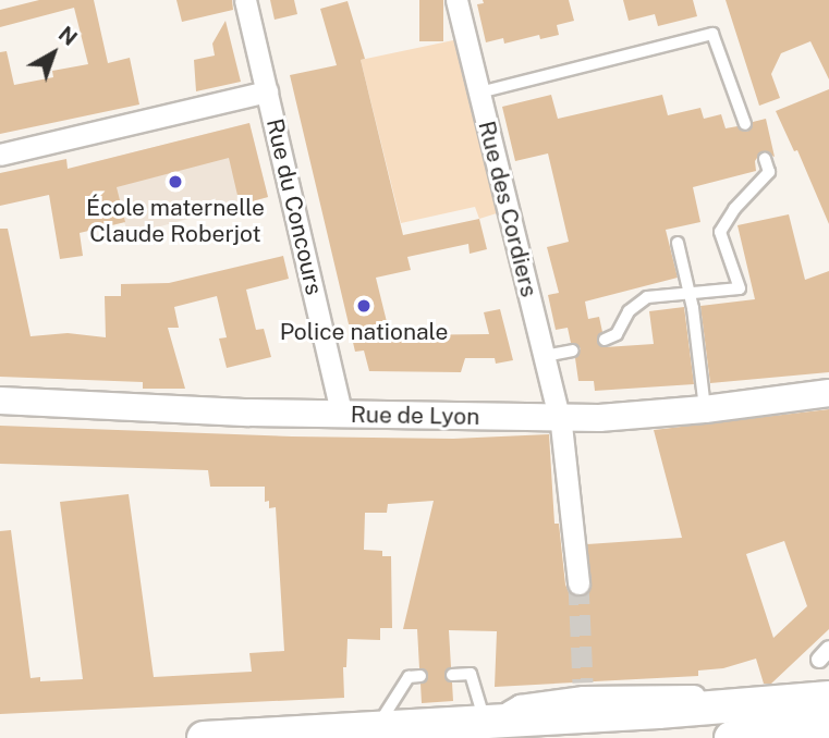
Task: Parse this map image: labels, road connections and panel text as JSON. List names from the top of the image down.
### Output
{
  "streets": {
    "street": ["Rue du Concours", "Rue des Cordiers", "Rue de Lyon"]
  },
  "crossings": [
    ["Rue du Concours", "Rue de Lyon"],
    ["Rue des Cordiers", "Rue de Lyon"]
  ],
  "places": ["École maternelle Claude Roberjot", "Police nationale"],
  "north": "top right"
}
